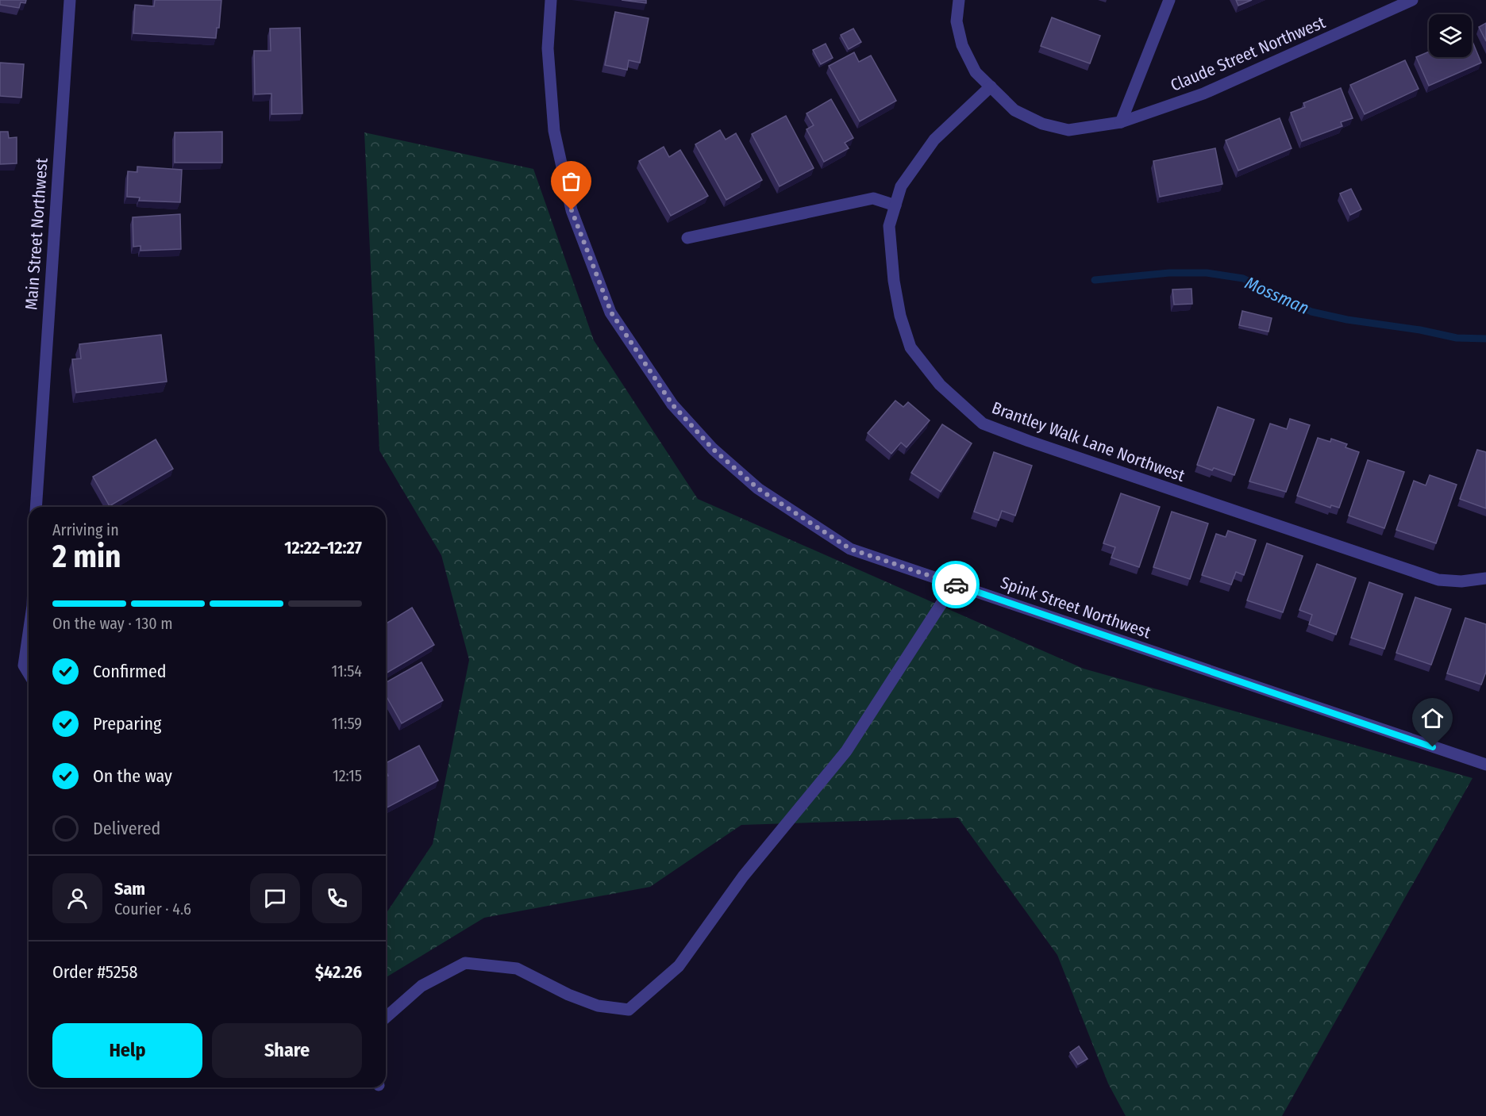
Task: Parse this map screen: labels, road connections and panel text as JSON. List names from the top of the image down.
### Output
{
  "streets": {
    "street": [
      "Claude Street Northwest",
      "Main Street Northwest",
      "Brantley Walk Lane Northwest",
      "Spink Street Northwest"
    ]
  },
  "crossings": [
    ["Claude Street Northwest", "Brantley Walk Lane Northwest"]
  ],
  "water": ["Mossman"],
  "page": {
    "heading": ["2 min", "Arriving in", "12:22–12:27"],
    "panel": [
      "Sam",
      "Courier · 4.6",
      "Order #5258",
      "$42.26"
    ],
    "bar": "On the way · 130 m",
    "list": [
      ["Confirmed", "11:54"],
      ["Preparing", "11:59"],
      ["On the way", "12:15"],
      "Delivered"
    ],
    "buttons": ["Help", "Share"]
  }
}
